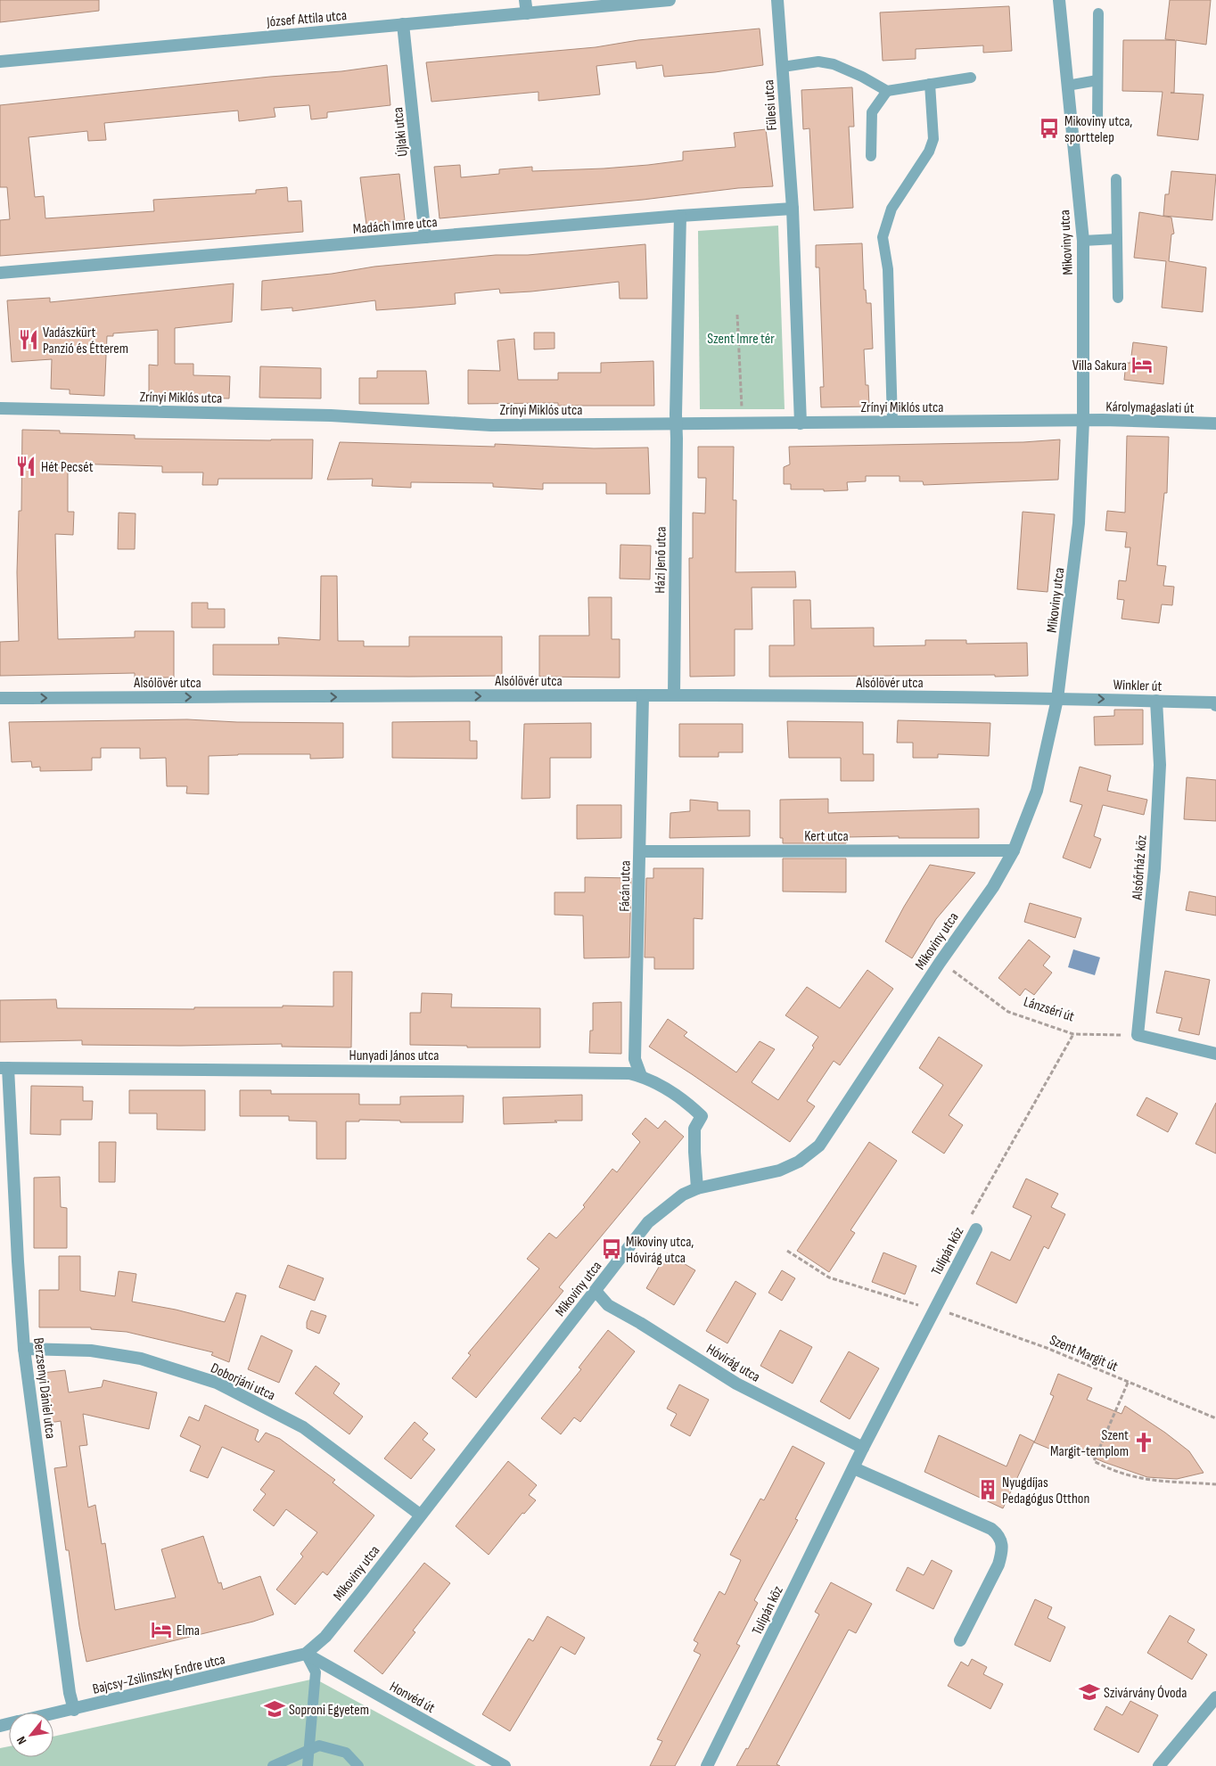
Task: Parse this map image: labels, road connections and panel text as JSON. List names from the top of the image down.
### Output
{
  "streets": {
    "street": [
      "József Attila utca",
      "Fülesi utca",
      "Újlaki utca",
      "Madách Imre utca",
      "Mikoviny utca",
      "Zrínyi Miklós utca",
      "Károlymagaslati út",
      "Házi Jenő utca",
      "Alsólövér utca",
      "Winkler út",
      "Kert utca",
      "Alsóőrház köz",
      "Fácán utca",
      "Hunyadi János utca",
      "Tulipán köz",
      "Hóvirág utca",
      "Doborjáni utca",
      "Berzsenyi Dániel utca",
      "Bajcsy-Zsilinszky Endre utca",
      "Honvéd út"
    ],
    "path": ["Lánzséri út", "Szent Margit út"]
  },
  "crossings": [
    ["József Attila utca", "Újlaki utca"],
    ["Fülesi utca", "Madách Imre utca"],
    ["Újlaki utca", "Madách Imre utca"],
    ["Mikoviny utca", "Zrínyi Miklós utca"],
    ["Mikoviny utca", "Károlymagaslati út"],
    ["Mikoviny utca", "Alsólövér utca"],
    ["Mikoviny utca", "Winkler út"],
    ["Mikoviny utca", "Kert utca"],
    ["Mikoviny utca", "Lánzséri út"],
    ["Mikoviny utca", "Hunyadi János utca"],
    ["Mikoviny utca", "Hóvirág utca"],
    ["Mikoviny utca", "Doborjáni utca"],
    ["Mikoviny utca", "Bajcsy-Zsilinszky Endre utca"],
    ["Mikoviny utca", "Honvéd út"],
    ["Zrínyi Miklós utca", "Károlymagaslati út"],
    ["Zrínyi Miklós utca", "Házi Jenő utca"],
    ["Házi Jenő utca", "Alsólövér utca"],
    ["Alsólövér utca", "Winkler út"],
    ["Alsólövér utca", "Fácán utca"],
    ["Winkler út", "Alsóőrház köz"],
    ["Kert utca", "Fácán utca"],
    ["Alsóőrház köz", "Lánzséri út"],
    ["Fácán utca", "Hunyadi János utca"],
    ["Lánzséri út", "Tulipán köz"],
    ["Hunyadi János utca", "Berzsenyi Dániel utca"],
    ["Tulipán köz", "Szent Margit út"],
    ["Tulipán köz", "Hóvirág utca"],
    ["Doborjáni utca", "Berzsenyi Dániel utca"],
    ["Berzsenyi Dániel utca", "Bajcsy-Zsilinszky Endre utca"],
    ["Bajcsy-Zsilinszky Endre utca", "Honvéd út"]
  ],
  "one_way": ["Alsólövér utca", "Winkler út"],
  "parks": ["Szent Imre tér"],
  "places": {
    "bus stop": ["Mikoviny utca, sporttelep", "Mikoviny utca, Hóvirág utca"],
    "restaurant": ["Vadászkürt Panzió és Étterem", "Hét Pecsét"],
    "hotel": ["Villa Sakura", "Elma"],
    "church": ["Szent Margit-templom"],
    "building": ["Nyugdíjas Pedagógus Otthon"],
    "school or university": ["Szivárvány Óvoda", "Soproni Egyetem"]
  },
  "north": "bottom left"
}
